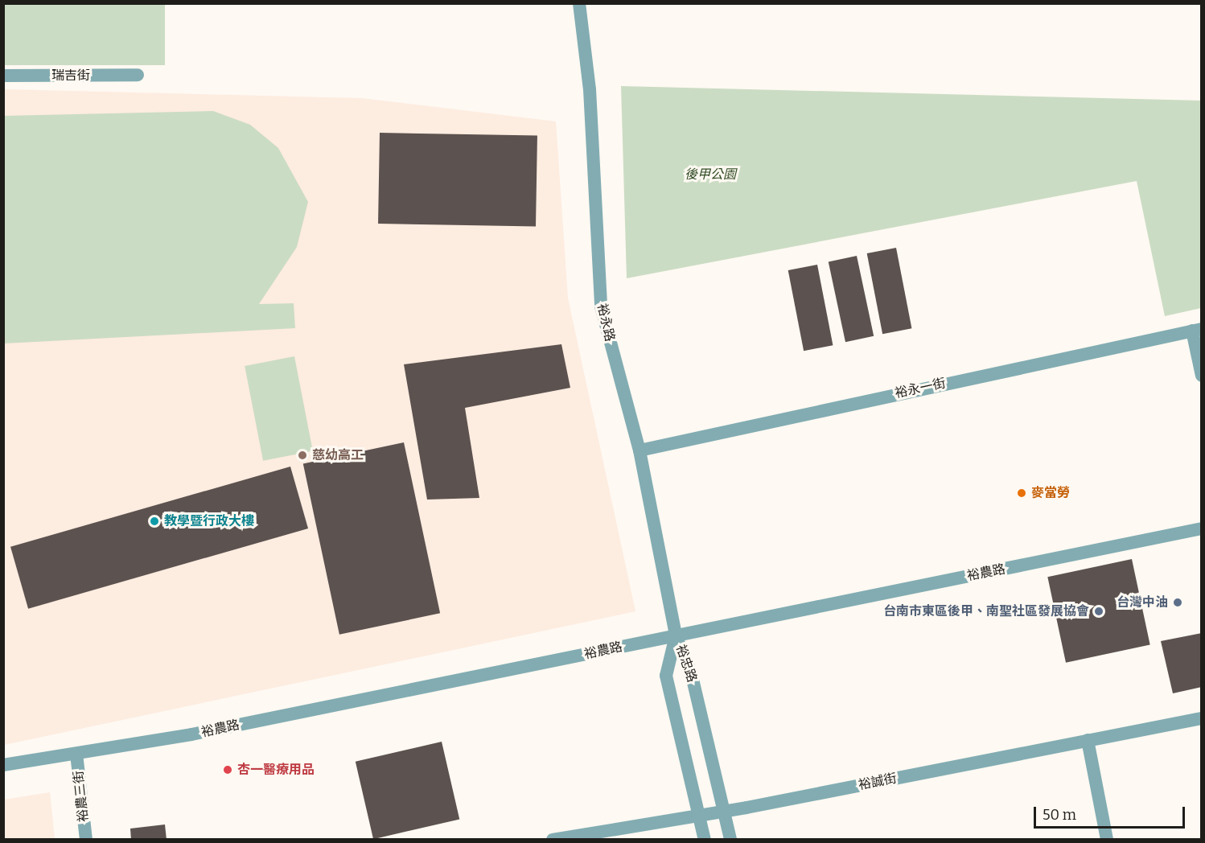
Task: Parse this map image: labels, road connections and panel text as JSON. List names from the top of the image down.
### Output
{
  "streets": {
    "street": [
      "瑞吉街",
      "裕永路",
      "裕永一街",
      "裕農路",
      "裕忠路",
      "裕誠街",
      "裕農三街"
    ]
  },
  "crossings": [
    ["裕永路", "裕永一街"],
    ["裕永路", "裕農路"],
    ["裕永路", "裕忠路"],
    ["裕農路", "裕忠路"],
    ["裕農路", "裕農三街"],
    ["裕忠路", "裕誠街"]
  ],
  "parks": ["後甲公園"],
  "places": [
    "慈幼高工",
    "麥當勞",
    "教學暨行政大樓",
    "台灣中油",
    "台南市東區後甲、南聖社區發展協會",
    "杏一醫療用品"
  ],
  "scale_bar": "50 m"
}
